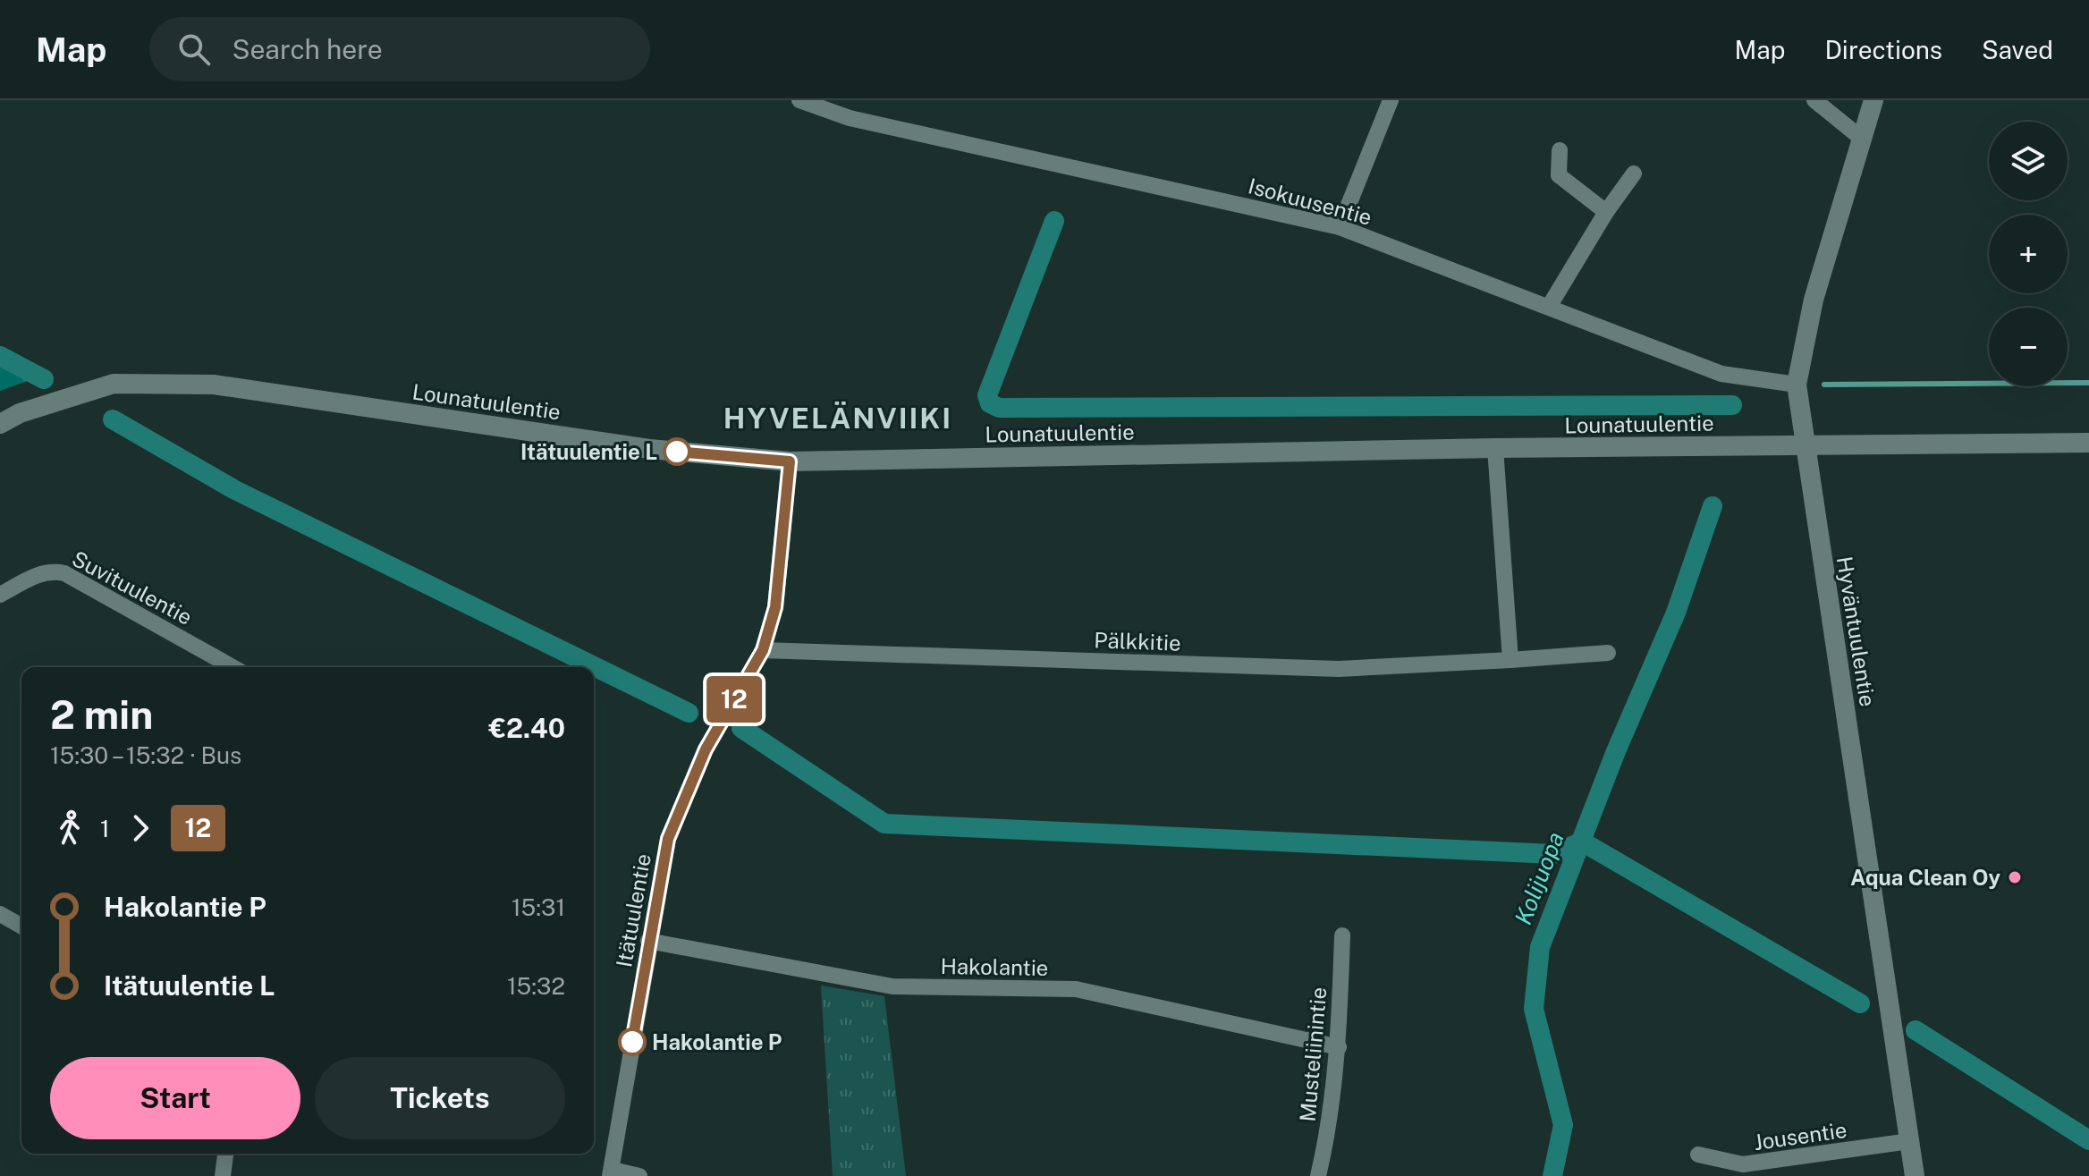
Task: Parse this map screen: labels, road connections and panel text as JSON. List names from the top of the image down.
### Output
{
  "streets": {
    "street": [
      "Isokuusentie",
      "Lounatuulentie",
      "Suvituulentie",
      "Hyväntuulentie",
      "Pälkkitie",
      "Itätuulentie",
      "Hakolantie",
      "Musteliinintie",
      "Jousentie"
    ]
  },
  "crossings": [
    ["Isokuusentie", "Hyväntuulentie"],
    ["Lounatuulentie", "Hyväntuulentie"],
    ["Lounatuulentie", "Itätuulentie"],
    ["Hyväntuulentie", "Jousentie"],
    ["Pälkkitie", "Itätuulentie"],
    ["Itätuulentie", "Hakolantie"],
    ["Hakolantie", "Musteliinintie"]
  ],
  "districts": ["HYVELÄNVIIKI"],
  "water": ["Kolijuopa"],
  "places": ["Itätuulentie L", "Aqua Clean Oy", "Hakolantie P"],
  "lines": ["bus line 12"],
  "page": {
    "header": "Map",
    "search": "Search here",
    "nav": ["Map", "Directions", "Saved"],
    "on_map": "12",
    "map_buttons": ["+", "−"],
    "heading": ["2 min", "15:30 – 15:32 · Bus", "€2.40"],
    "legs": ["1", "12"],
    "list": [
      {
        "name": "Hakolantie P",
        "value": "15:31"
      },
      {
        "name": "Itätuulentie L",
        "value": "15:32"
      }
    ],
    "buttons": ["Start", "Tickets"]
  }
}
